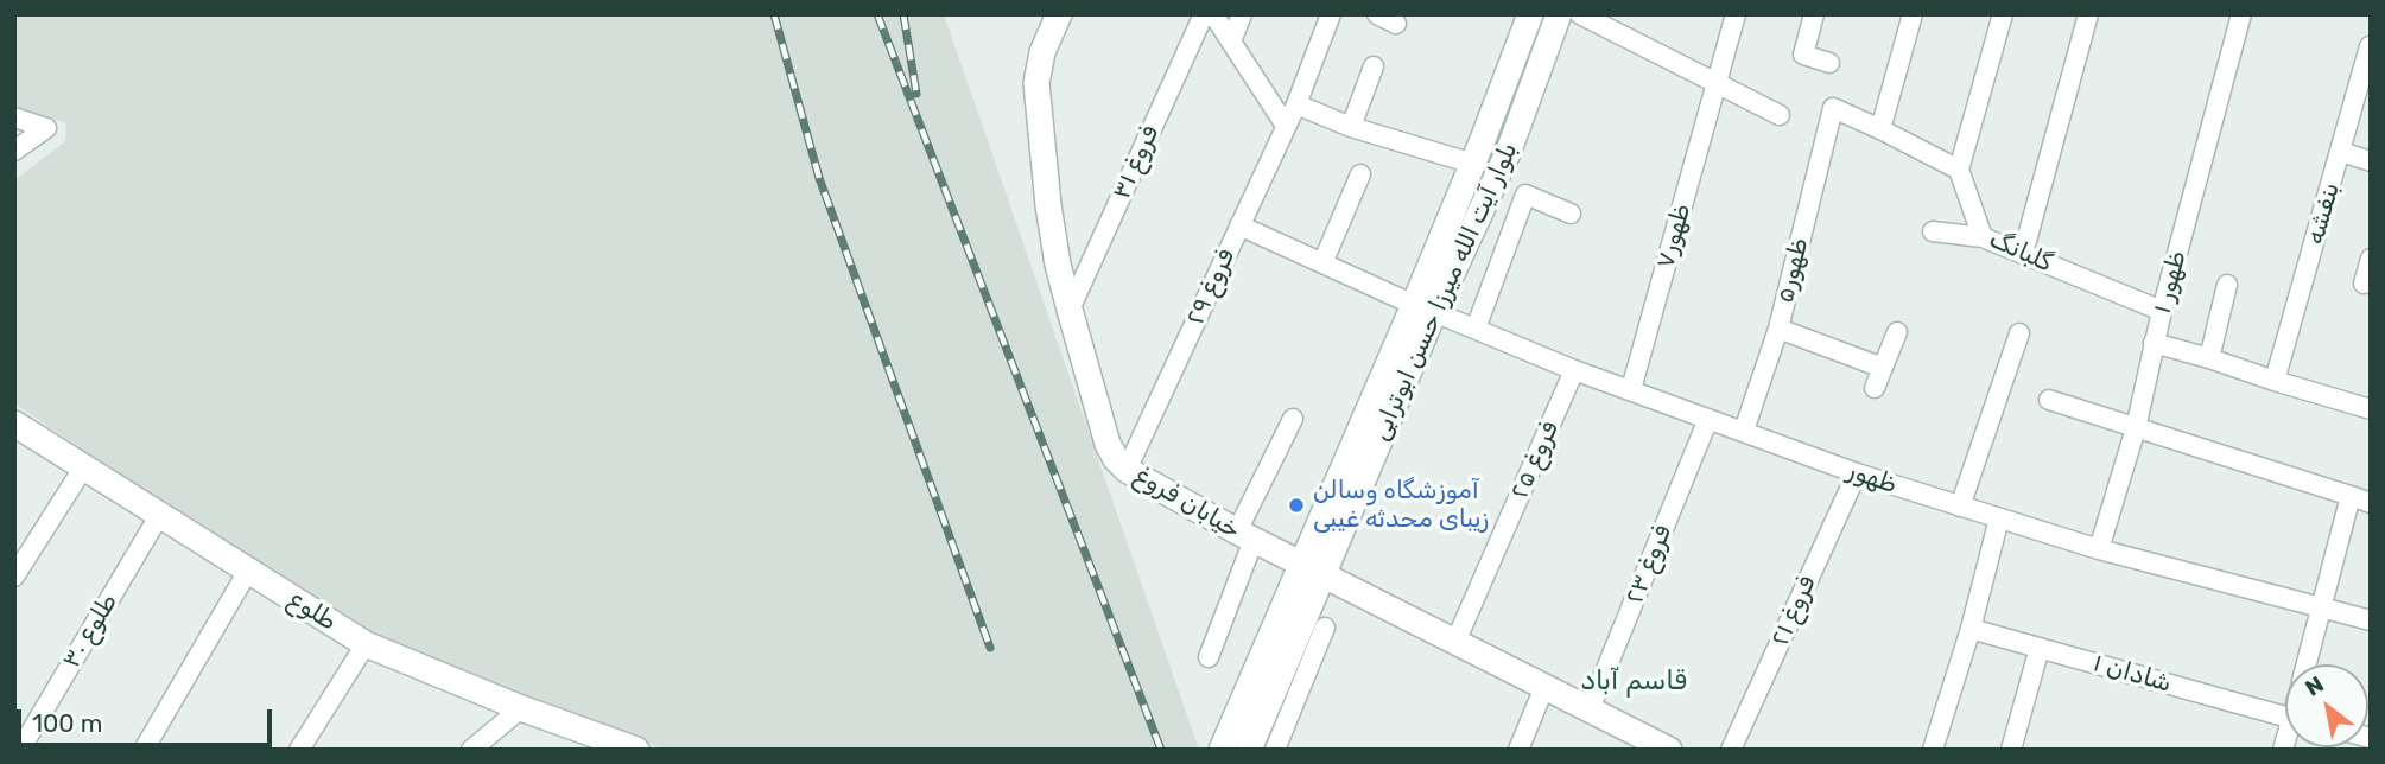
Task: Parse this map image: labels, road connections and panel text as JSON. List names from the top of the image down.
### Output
{
  "streets": {
    "street": [
      "فروغ ۳۱",
      "بنفشه",
      "ظهور۷",
      "گلبانگ",
      "ظهور۵",
      "ظهور ۱",
      "فروغ ۲۹",
      "بلوار آیت الله میرزا حسن ابوترابی",
      "فروغ ۲۵",
      "ظهور",
      "خیابان فروغ",
      "فروغ ۲۳",
      "طلوع",
      "فروغ ۲۱",
      "طلوع ۳۰",
      "شادان ۱"
    ]
  },
  "crossings": [
    ["فروغ ۳۱", "خیابان فروغ"],
    ["ظهور۷", "ظهور"],
    ["گلبانگ", "ظهور ۱"],
    ["ظهور۵", "ظهور"],
    ["ظهور ۱", "ظهور"],
    ["فروغ ۲۹", "ظهور"],
    ["فروغ ۲۹", "خیابان فروغ"],
    ["بلوار آیت الله میرزا حسن ابوترابی", "ظهور"],
    ["بلوار آیت الله میرزا حسن ابوترابی", "خیابان فروغ"],
    ["فروغ ۲۵", "ظهور"],
    ["فروغ ۲۵", "خیابان فروغ"],
    ["ظهور", "فروغ ۲۳"],
    ["ظهور", "فروغ ۲۱"],
    ["خیابان فروغ", "فروغ ۲۳"],
    ["طلوع", "طلوع ۳۰"]
  ],
  "districts": ["قاسم آباد"],
  "places": ["آموزشگاه وسالن زیبای محدثه غیبی"],
  "scale_bar": "100 m",
  "north": "top left"
}
